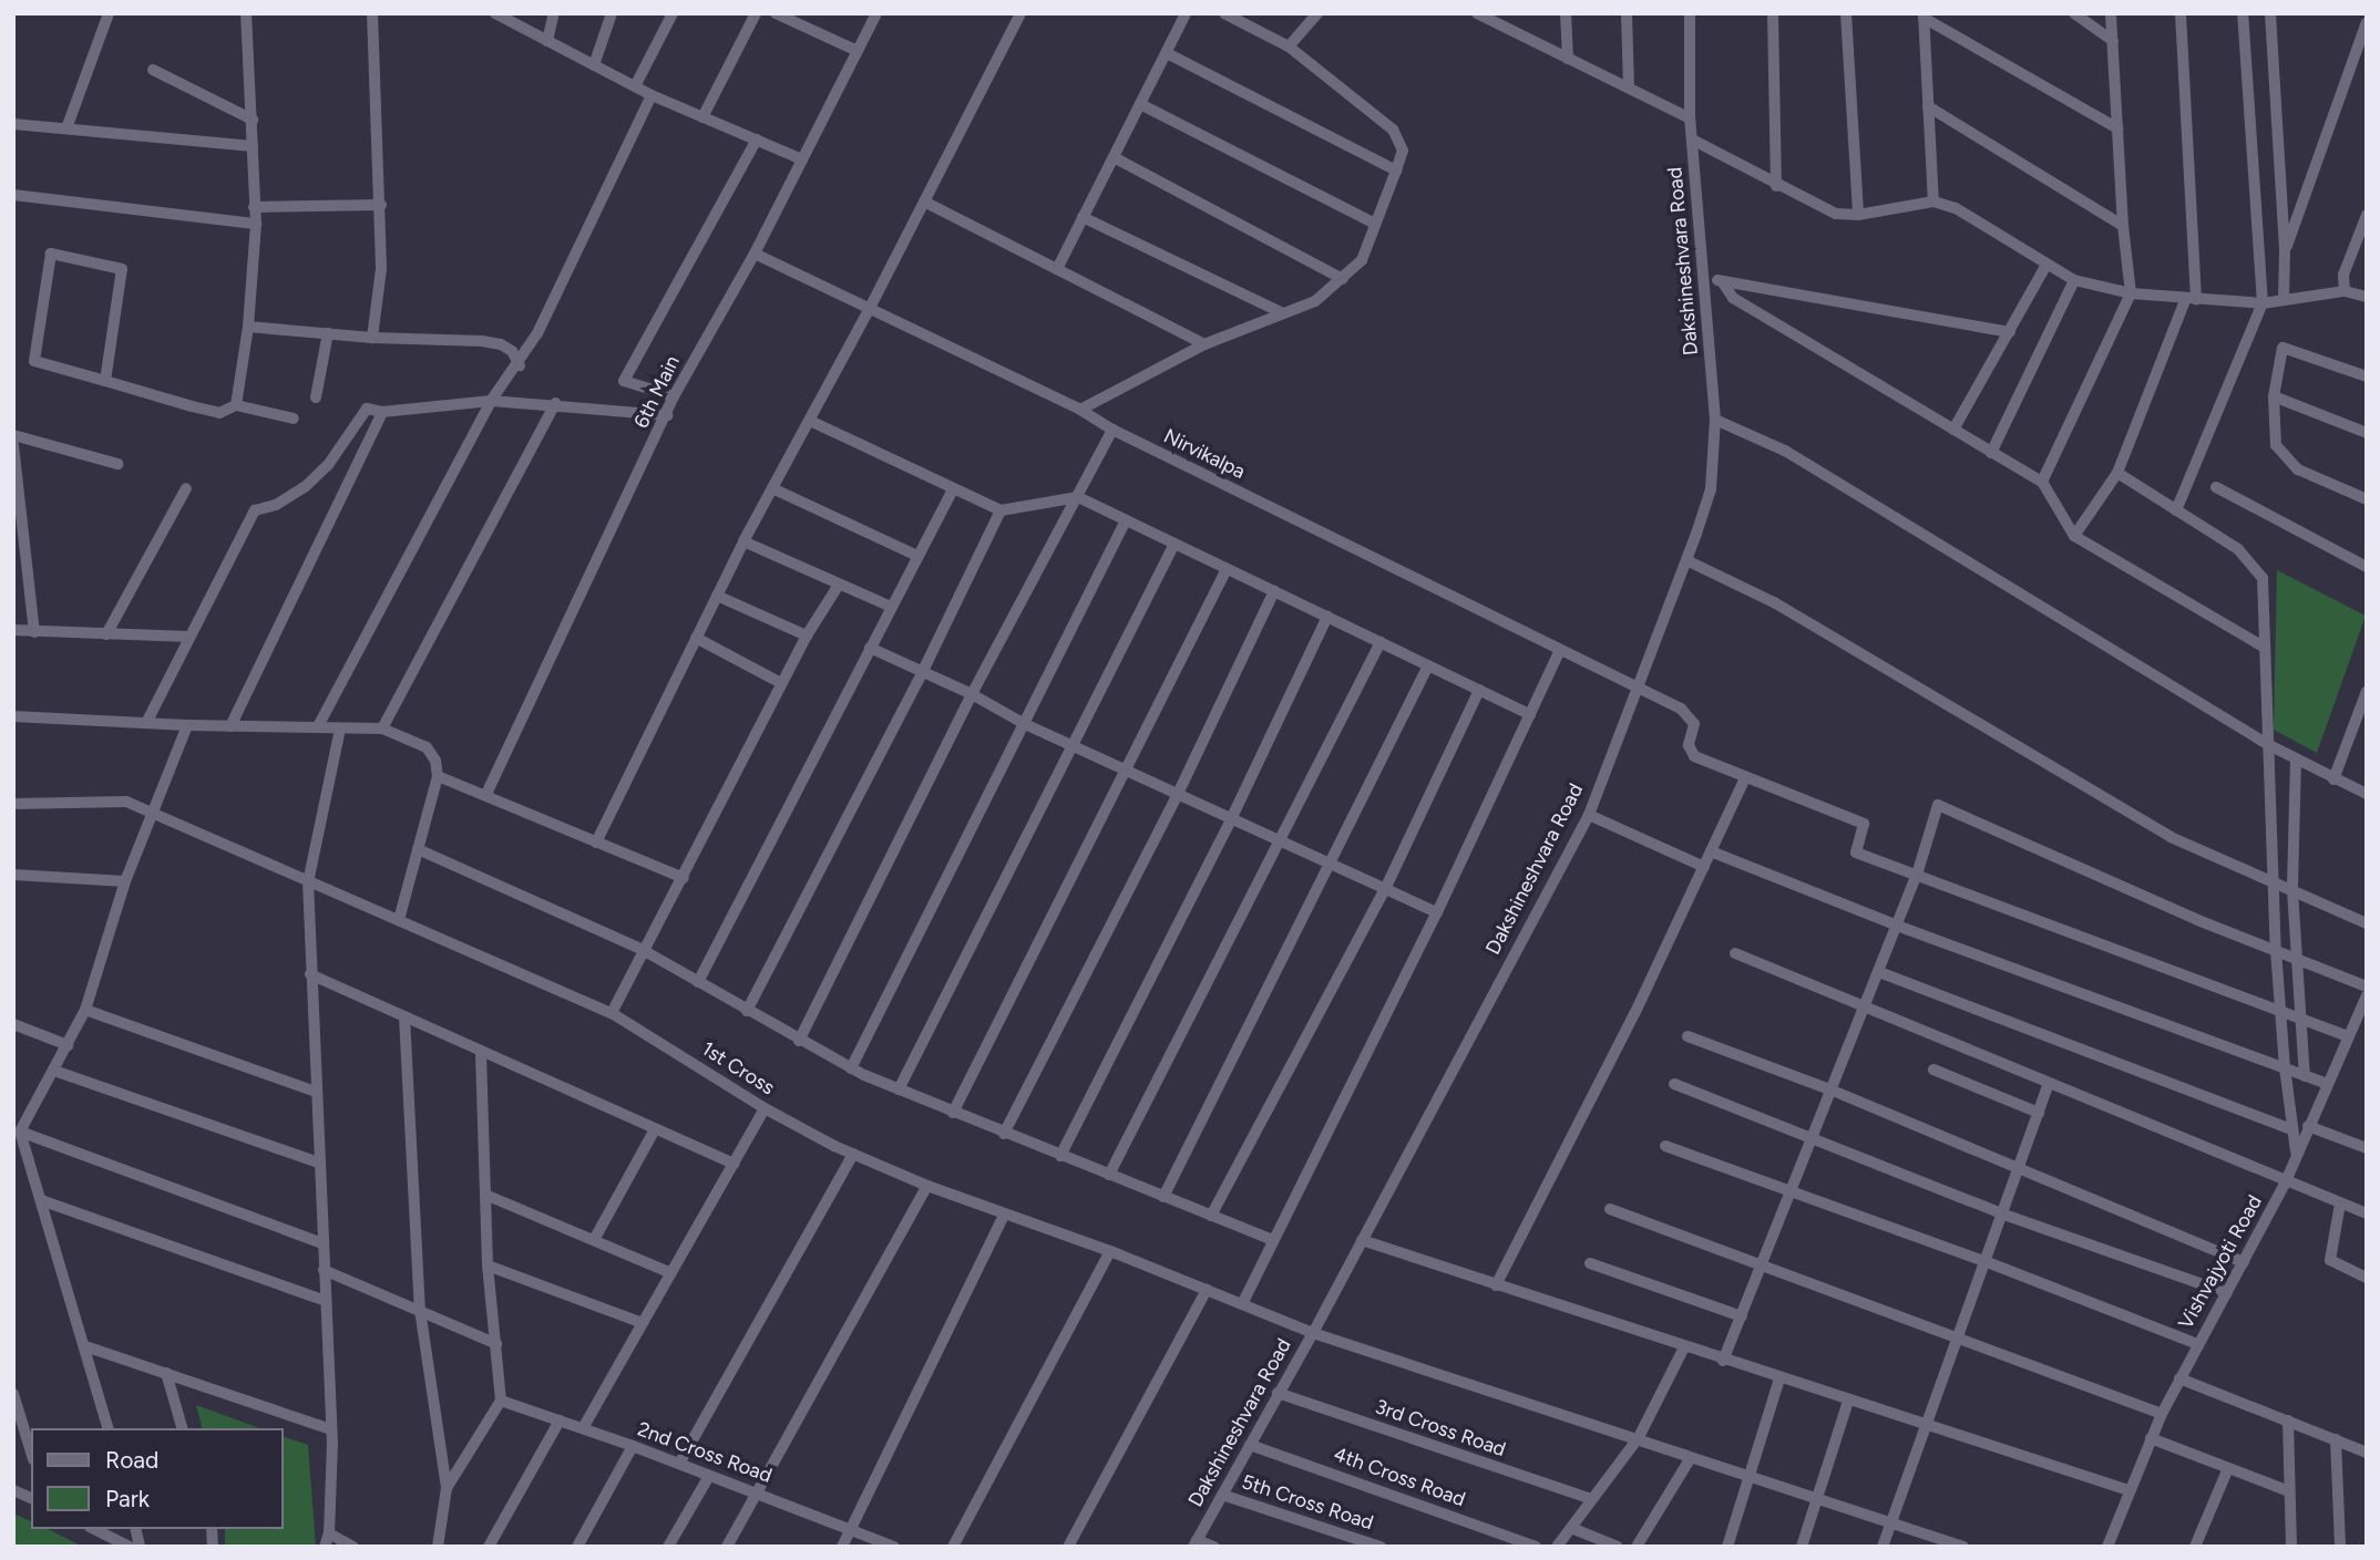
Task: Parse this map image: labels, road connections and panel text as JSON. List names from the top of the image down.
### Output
{
  "streets": {
    "street": [
      "Dakshineshvara Road",
      "6th Main",
      "Nirvikalpa",
      "1st Cross",
      "Vishvajyoti Road",
      "3rd Cross Road",
      "2nd Cross Road",
      "4th Cross Road",
      "5th Cross Road"
    ]
  },
  "crossings": [
    ["Dakshineshvara Road", "Nirvikalpa"],
    ["Dakshineshvara Road", "1st Cross"],
    ["Dakshineshvara Road", "3rd Cross Road"],
    ["Dakshineshvara Road", "4th Cross Road"],
    ["Dakshineshvara Road", "5th Cross Road"],
    ["6th Main", "Nirvikalpa"]
  ],
  "legend": ["Road", "Park"]
}
